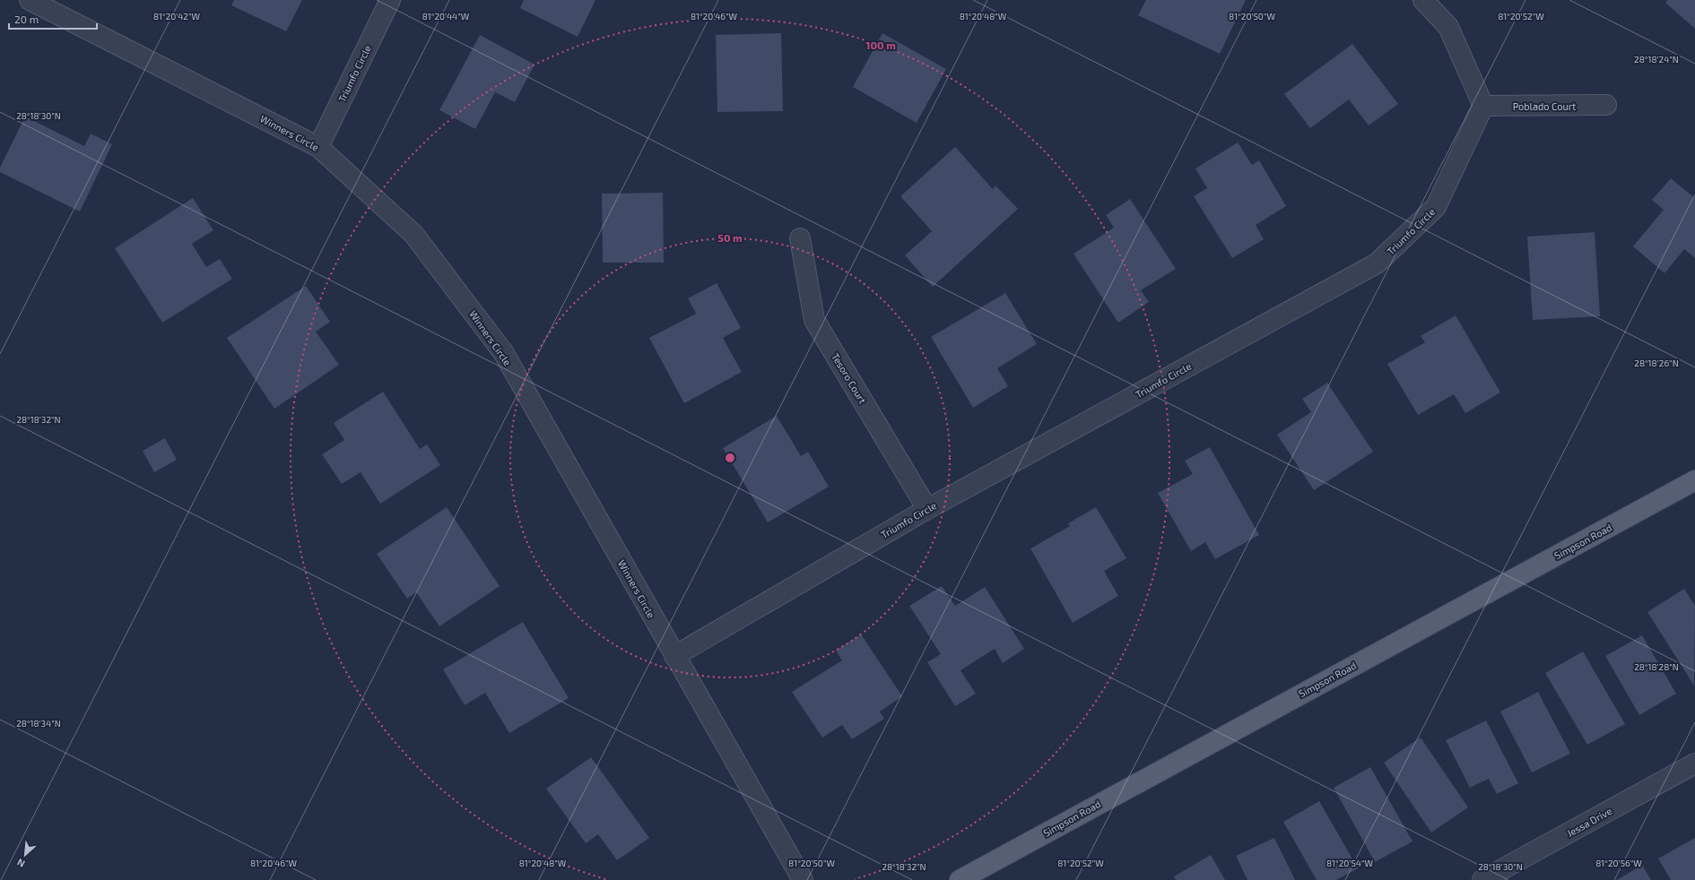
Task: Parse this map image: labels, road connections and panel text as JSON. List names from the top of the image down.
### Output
{
  "streets": {
    "main road": ["Simpson Road"],
    "street": [
      "Triumfo Circle",
      "Poblado Court",
      "Winners Circle",
      "Tesoro Court",
      "Jessa Drive"
    ]
  },
  "crossings": [
    ["Triumfo Circle", "Poblado Court"],
    ["Triumfo Circle", "Winners Circle"],
    ["Triumfo Circle", "Tesoro Court"]
  ],
  "scale_bar": "20 m",
  "north": "bottom left",
  "coordinates": [
    "81°20'42\"W",
    "81°20'44\"W",
    "81°20'46\"W",
    "81°20'48\"W",
    "81°20'50\"W",
    "81°20'52\"W",
    "28°18'24\"N",
    "28°18'30\"N",
    "28°18'26\"N",
    "28°18'32\"N",
    "28°18'28\"N",
    "28°18'34\"N",
    "81°20'54\"W",
    "81°20'56\"W"
  ],
  "rings": ["100 m", "50 m"]
}
